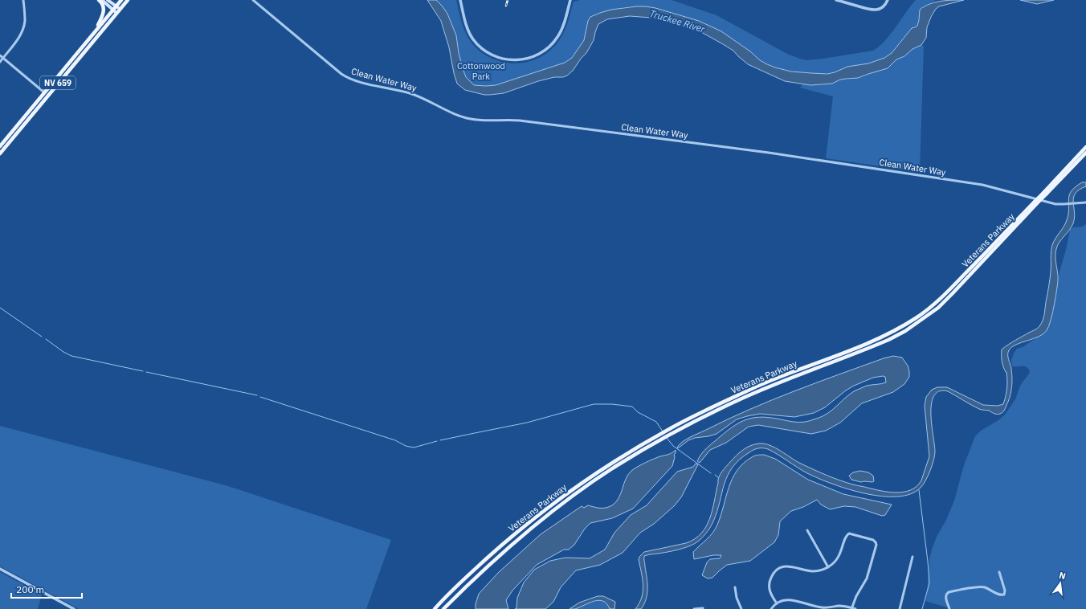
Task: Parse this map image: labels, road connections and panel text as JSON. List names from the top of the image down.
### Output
{
  "streets": {
    "main road": ["NV 659", "Veterans Parkway"],
    "street": ["Clean Water Way"]
  },
  "water": ["Truckee River"],
  "parks": ["Cottonwood Park"],
  "scale_bar": "200 m",
  "north": "top"
}
